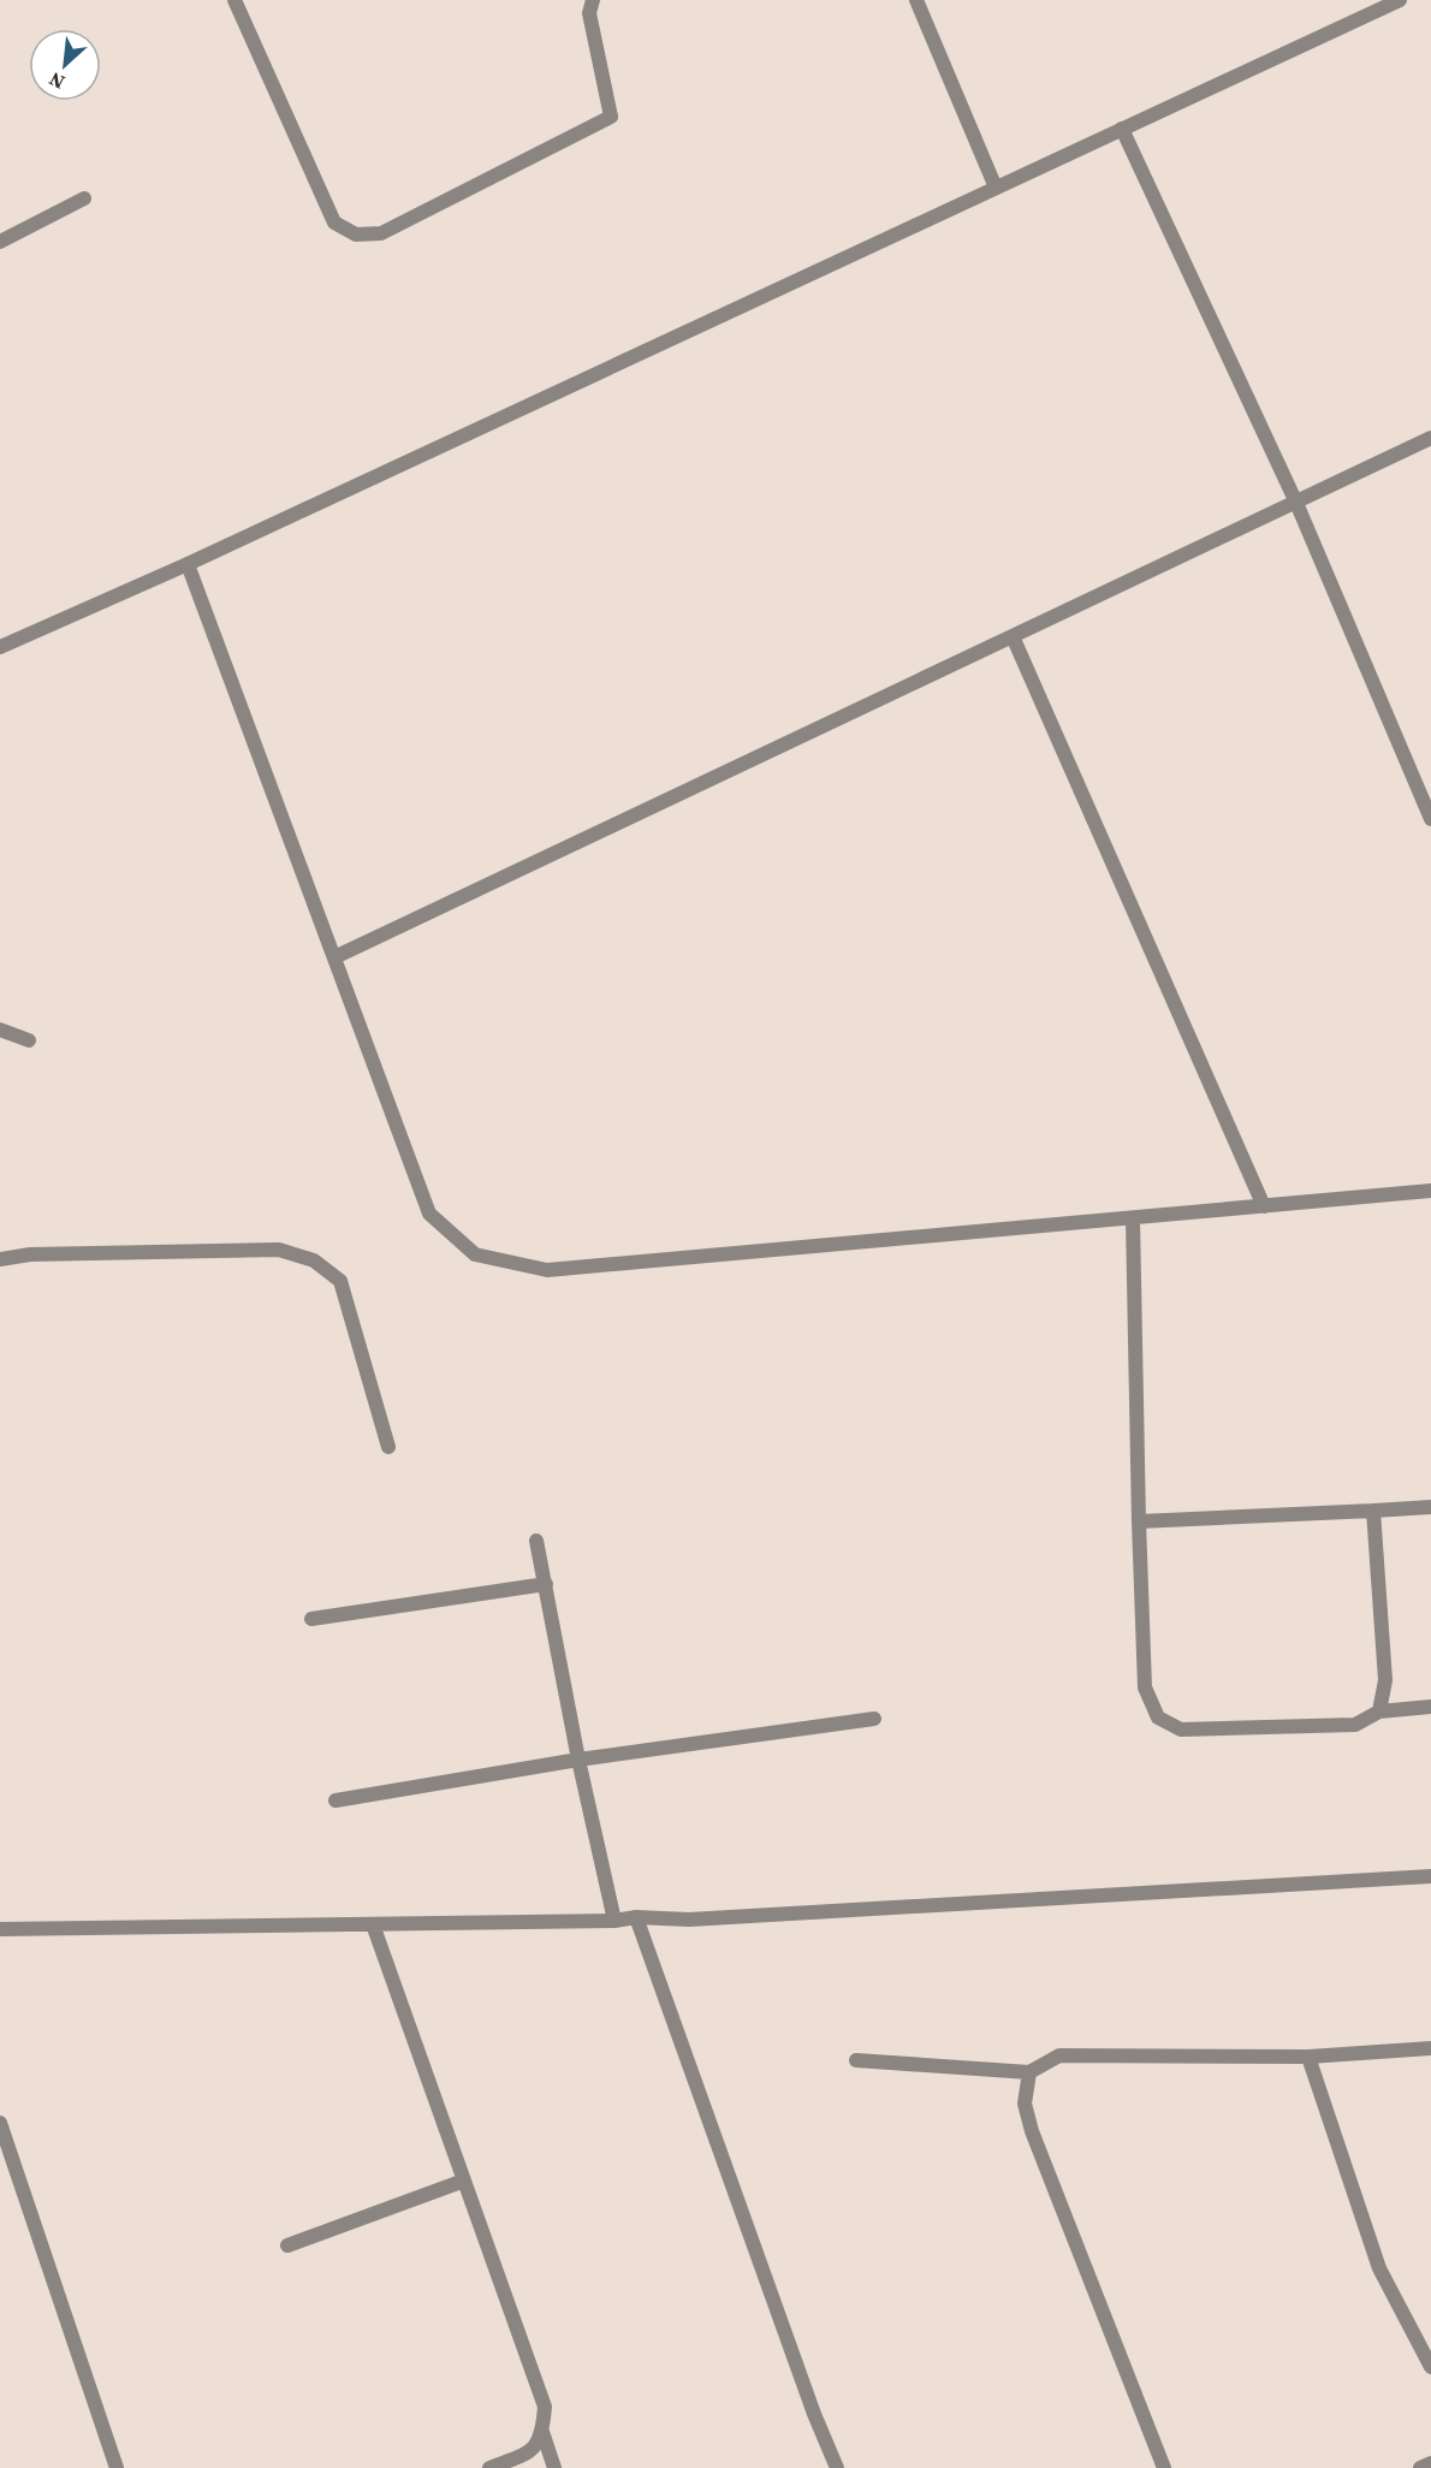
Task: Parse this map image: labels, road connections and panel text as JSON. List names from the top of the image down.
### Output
{
  "north": "bottom left"
}
